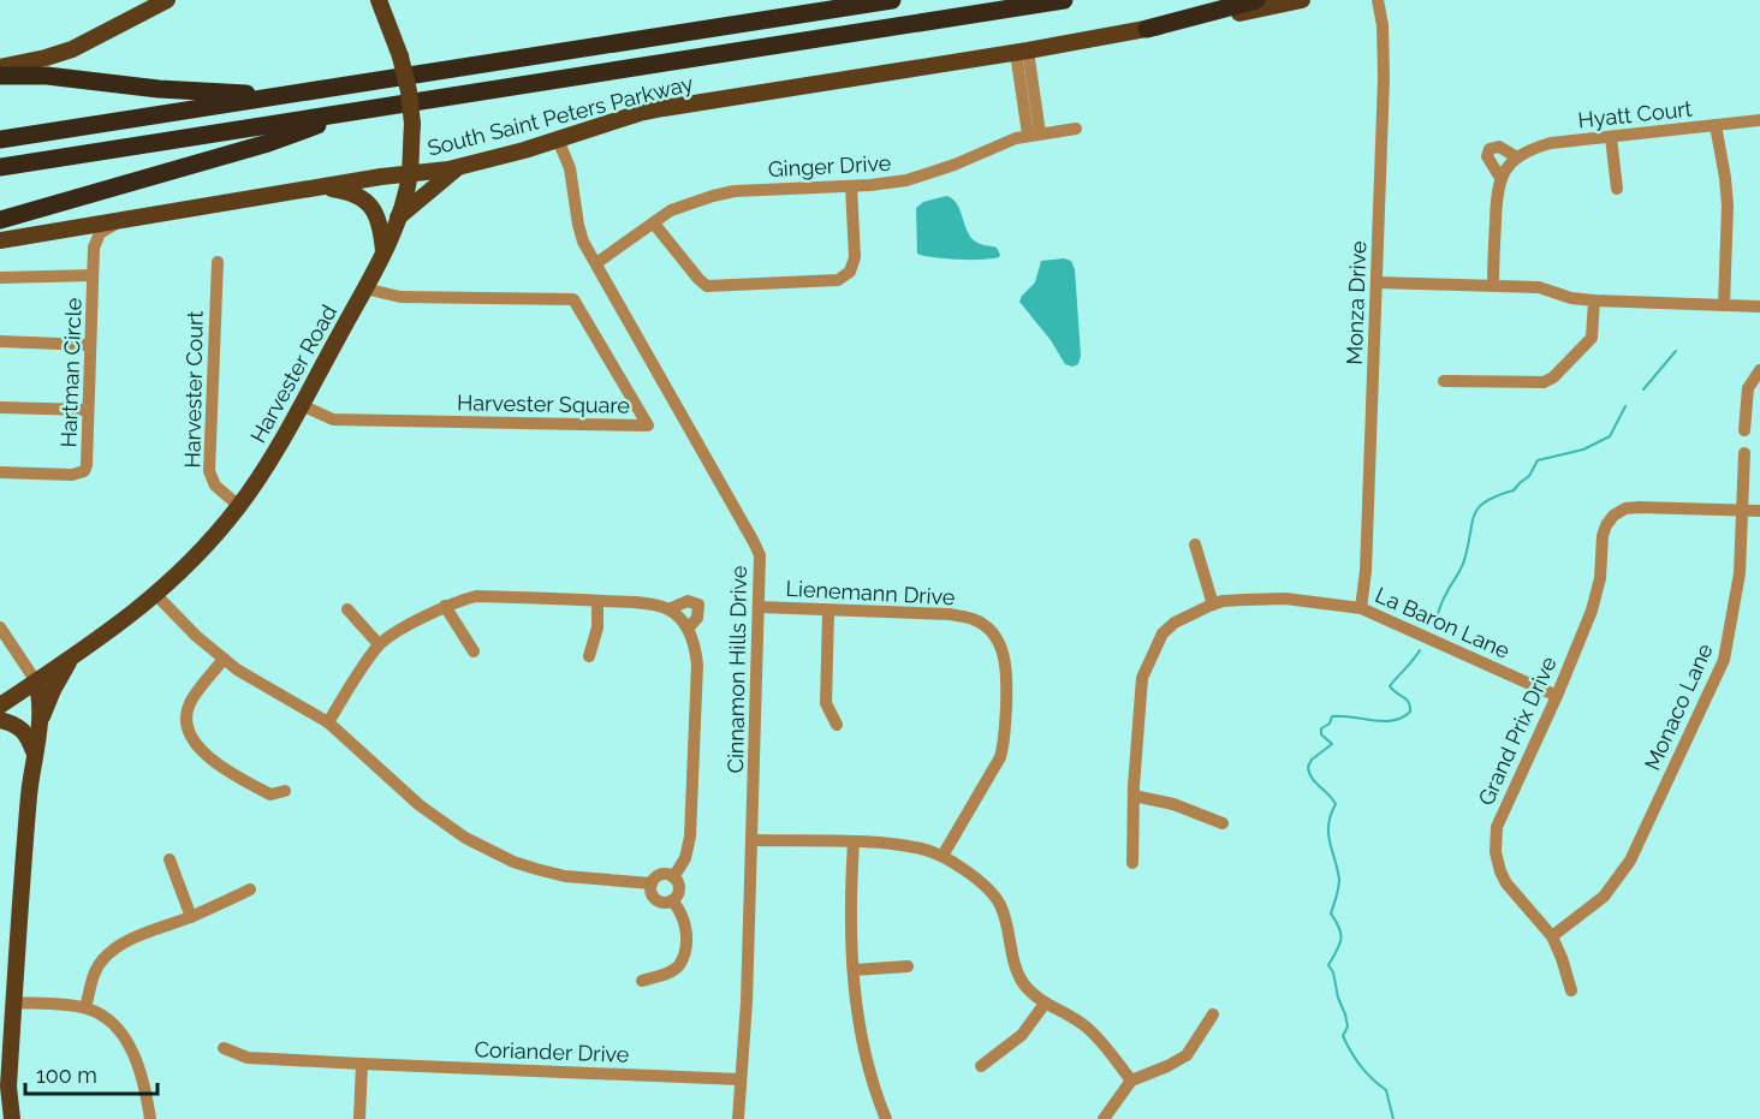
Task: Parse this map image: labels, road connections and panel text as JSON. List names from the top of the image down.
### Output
{
  "streets": {
    "main road": ["South Saint Peters Parkway", "Harvester Road"],
    "street": [
      "Hyatt Court",
      "Ginger Drive",
      "Monza Drive",
      "Hartman Circle",
      "Harvester Court",
      "Harvester Square",
      "Lienemann Drive",
      "La Baron Lane",
      "Cinnamon Hills Drive",
      "Monaco Lane",
      "Grand Prix Drive",
      "Coriander Drive"
    ]
  },
  "crossings": [
    ["South Saint Peters Parkway", "Harvester Road"],
    ["South Saint Peters Parkway", "Cinnamon Hills Drive"],
    ["Ginger Drive", "Cinnamon Hills Drive"],
    ["Monza Drive", "La Baron Lane"],
    ["Harvester Road", "Harvester Court"],
    ["Harvester Road", "Harvester Square"],
    ["Lienemann Drive", "Cinnamon Hills Drive"],
    ["La Baron Lane", "Grand Prix Drive"],
    ["Cinnamon Hills Drive", "Coriander Drive"],
    ["Monaco Lane", "Grand Prix Drive"]
  ],
  "scale_bar": "100 m"
}
